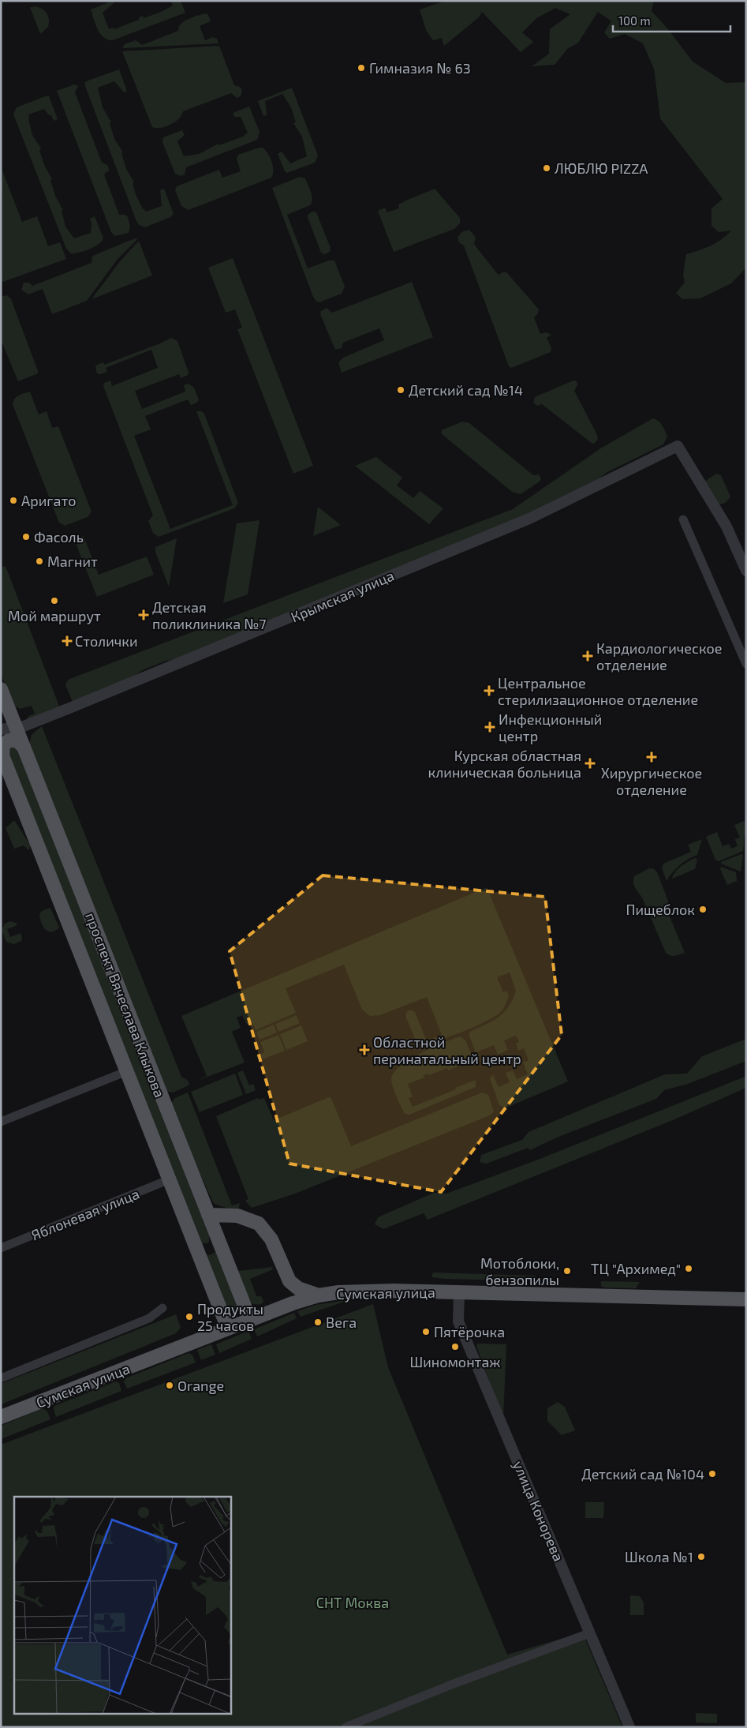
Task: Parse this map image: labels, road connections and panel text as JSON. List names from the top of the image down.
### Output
{
  "streets": {
    "main road": ["проспект Вячеслава Клыкова", "Сумская улица"],
    "street": ["Крымская улица", "Яблоневая улица", "улица Конорева"]
  },
  "crossings": [
    ["Крымская улица", "проспект Вячеслава Клыкова"],
    ["проспект Вячеслава Клыкова", "Яблоневая улица"],
    ["проспект Вячеслава Клыкова", "Сумская улица"],
    ["Сумская улица", "улица Конорева"]
  ],
  "parks": ["СНТ Моква"],
  "places": {
    "other": [
      "Гимназия № 63",
      "ЛЮБЛЮ PIZZA",
      "Детский сад №14",
      "Аригато",
      "Фасоль",
      "Магнит",
      "Мой маршрут",
      "Пищеблок",
      "ТЦ \"Архимед\"",
      "Мотоблоки, бензопилы",
      "Продукты 25 часов",
      "Вега",
      "Пятёрочка",
      "Шиномонтаж",
      "Orange",
      "Детский сад №104",
      "Школа №1"
    ],
    "health": [
      "Детская поликлиника №7",
      "Столички",
      "Кардиологическое отделение",
      "Центральное стерилизационное отделение",
      "Инфекционный центр",
      "Хирургическое отделение",
      "Курская областная клиническая больница",
      "Областной перинатальный центр"
    ]
  },
  "scale_bar": "100 m"
}
